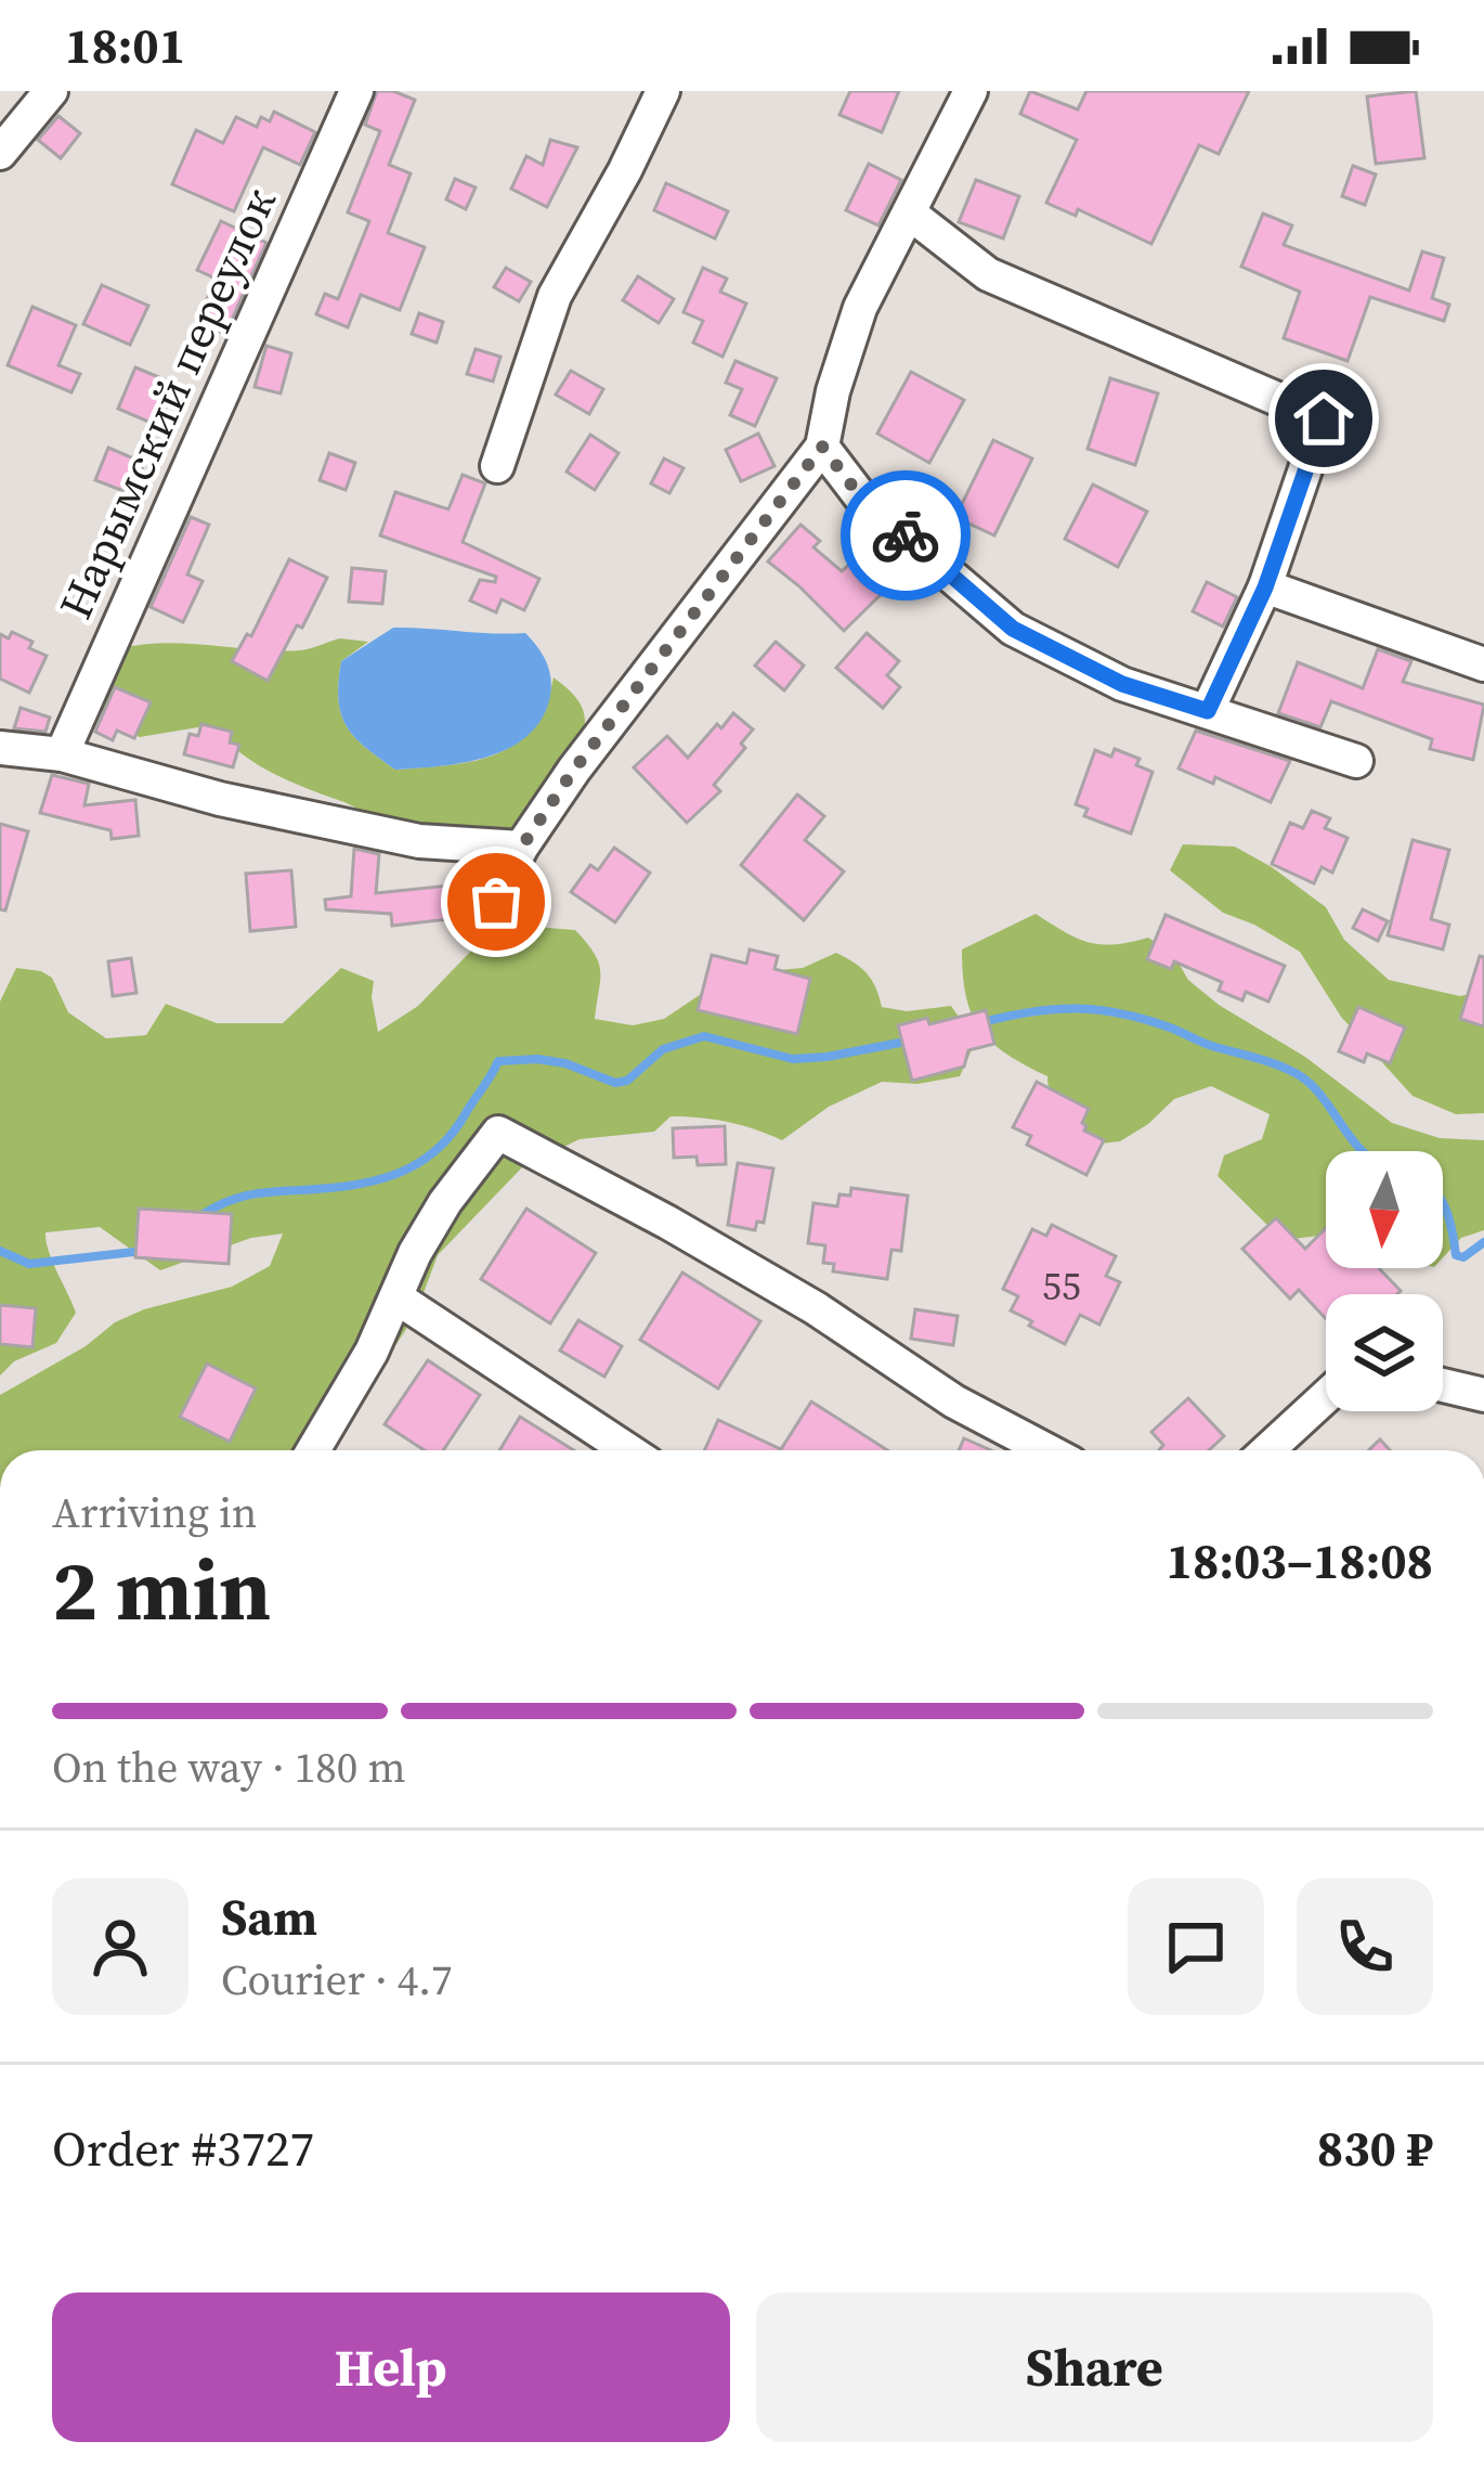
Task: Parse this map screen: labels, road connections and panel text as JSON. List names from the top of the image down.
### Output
{
  "streets": {
    "street": ["Нарымский переулок"]
  },
  "house_numbers": ["55"],
  "north": "bottom",
  "page": {
    "status": "18:01",
    "heading": ["2 min", "Arriving in", "18:03–18:08"],
    "panel": [
      "Sam",
      "Courier · 4.7",
      "Order #3727",
      "830 ₽"
    ],
    "bar": "On the way · 180 m",
    "buttons": ["Help", "Share"]
  }
}
